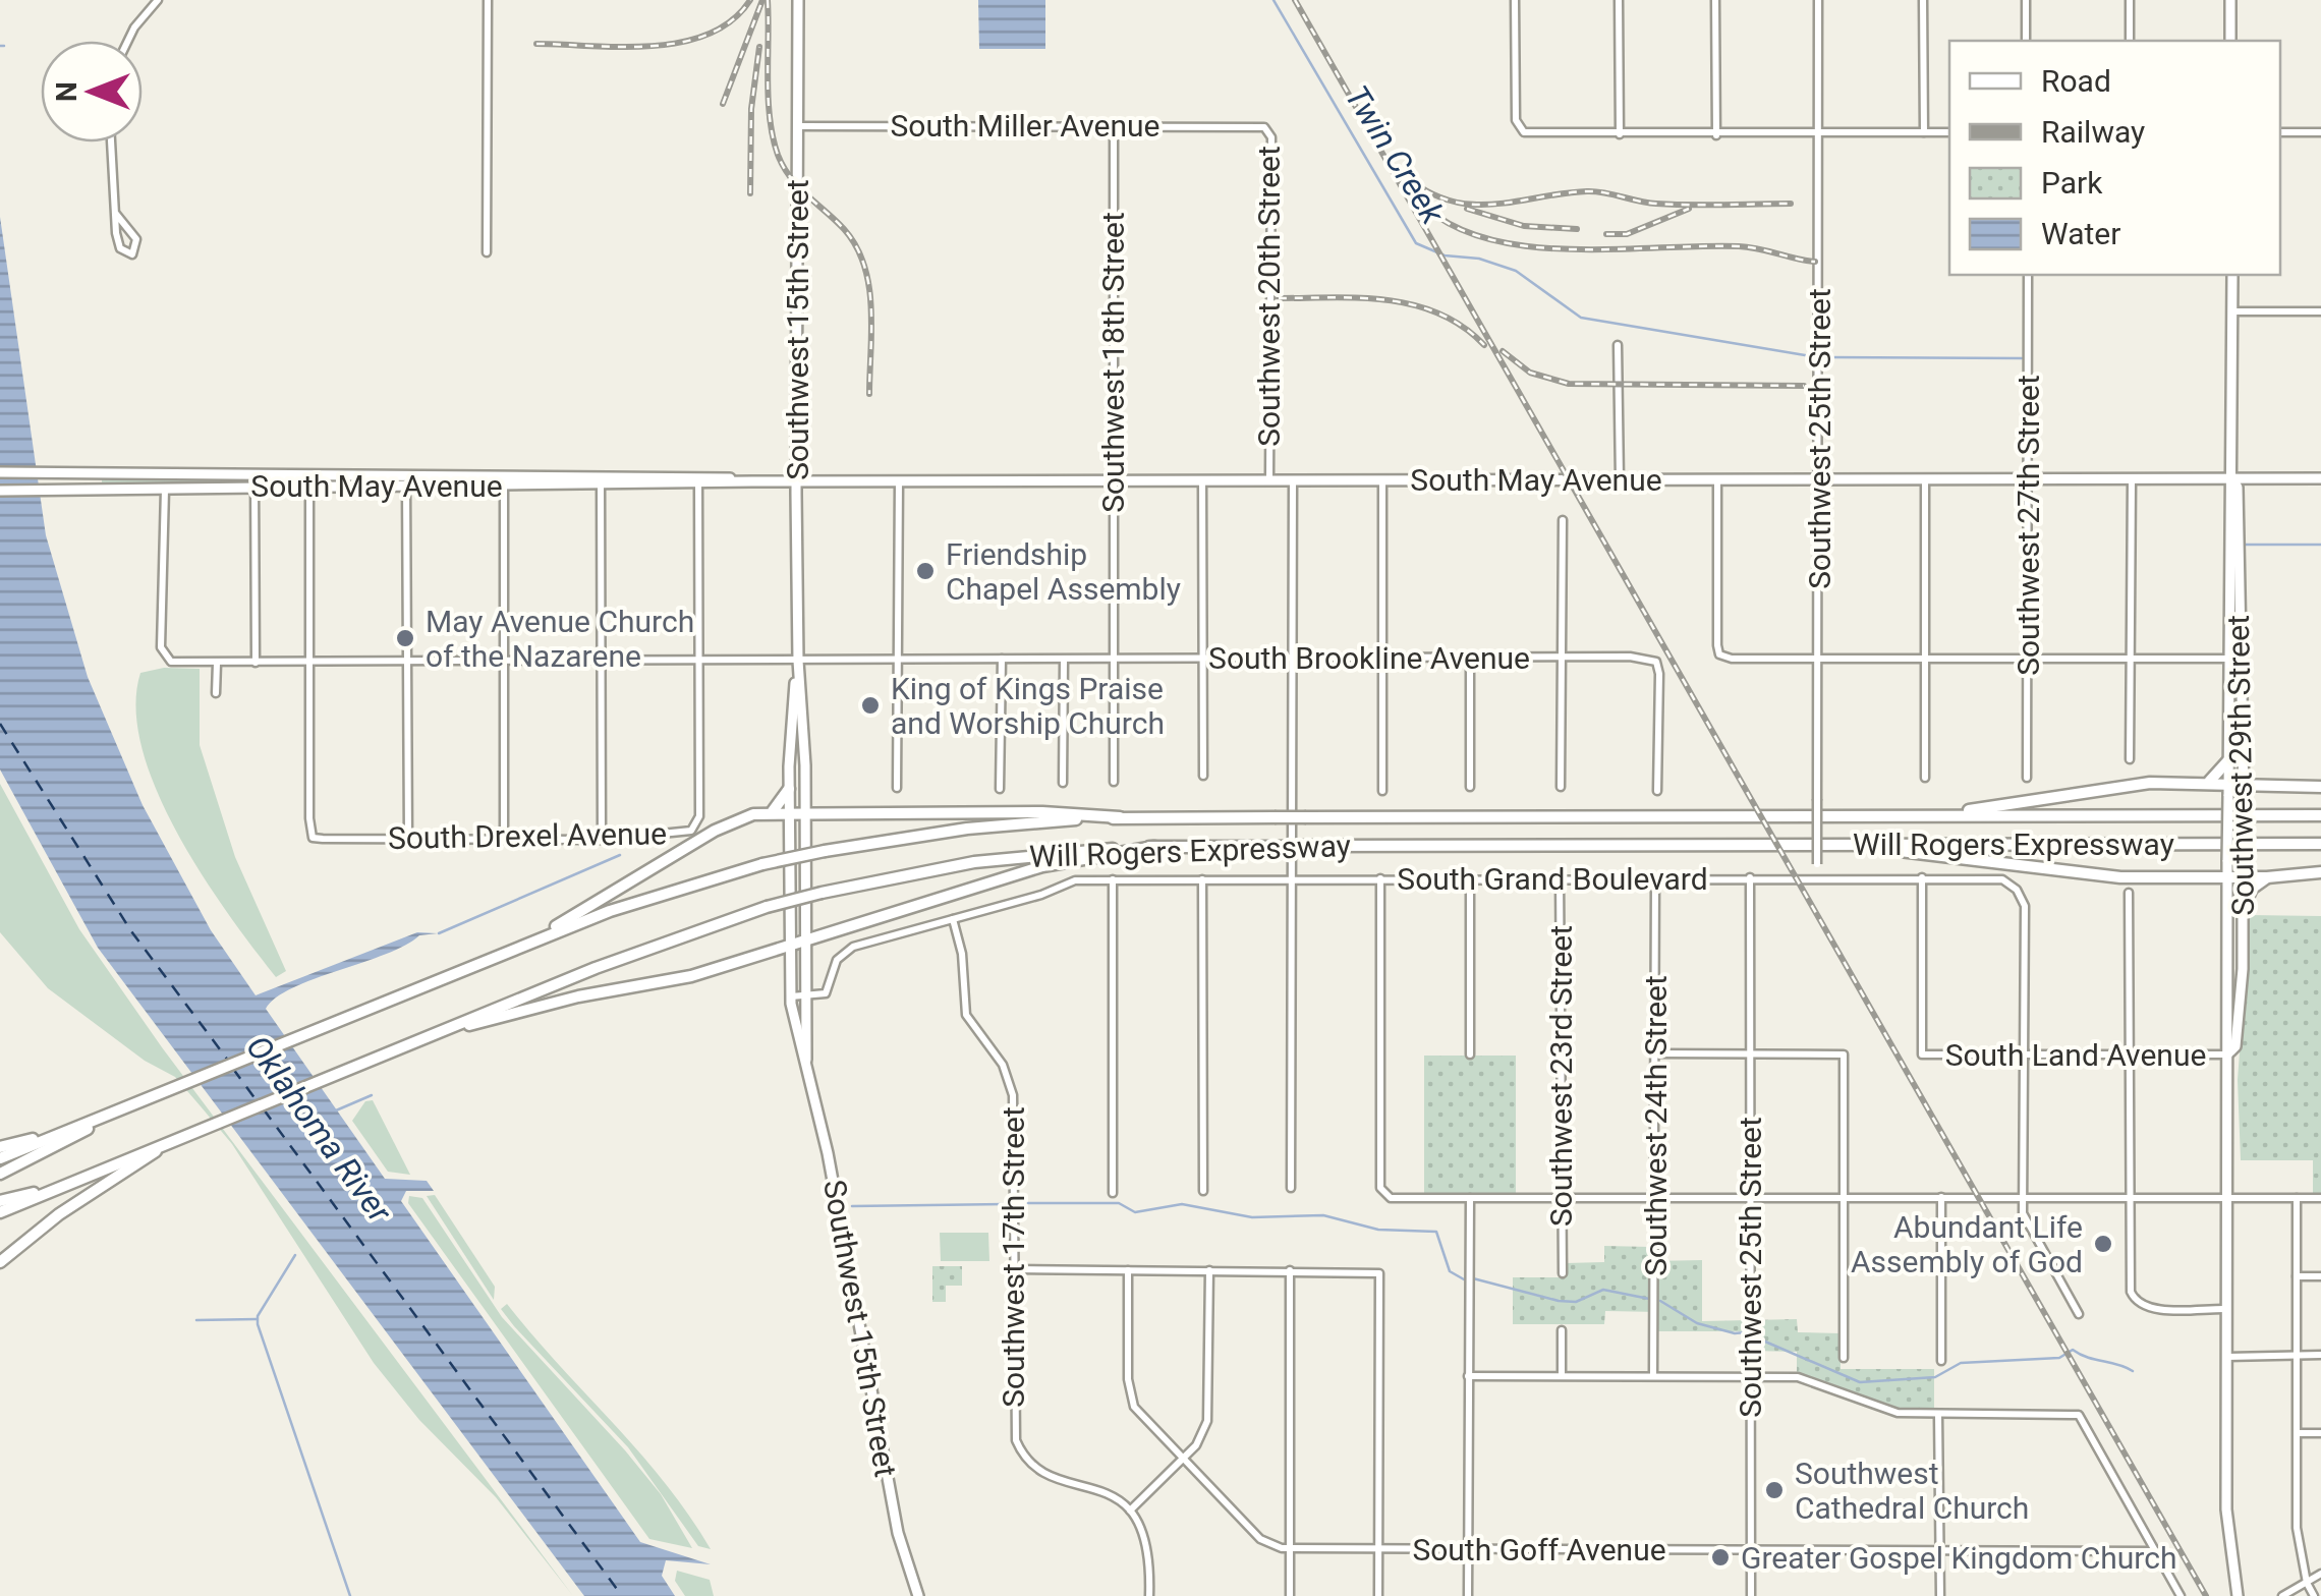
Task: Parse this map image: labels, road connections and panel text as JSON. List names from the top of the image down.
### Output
{
  "streets": {
    "highway": ["Will Rogers Expressway"],
    "main road": ["Southwest 15th Street", "South May Avenue", "Southwest 29th Street"],
    "street": [
      "South Miller Avenue",
      "Southwest 20th Street",
      "Southwest 18th Street",
      "Southwest 25th Street",
      "Southwest 27th Street",
      "South Brookline Avenue",
      "South Drexel Avenue",
      "South Grand Boulevard",
      "South Land Avenue",
      "Southwest 23rd Street",
      "Southwest 24th Street",
      "Southwest 17th Street",
      "South Goff Avenue"
    ]
  },
  "crossings": [
    ["South Miller Avenue", "Southwest 20th Street"],
    ["South Miller Avenue", "Southwest 15th Street"],
    ["South Miller Avenue", "Southwest 18th Street"],
    ["Southwest 20th Street", "South May Avenue"],
    ["Southwest 20th Street", "South Brookline Avenue"],
    ["Southwest 20th Street", "South Grand Boulevard"],
    ["Southwest 15th Street", "South May Avenue"],
    ["Southwest 15th Street", "South Brookline Avenue"],
    ["Southwest 15th Street", "South Grand Boulevard"],
    ["Southwest 18th Street", "South May Avenue"],
    ["Southwest 18th Street", "South Brookline Avenue"],
    ["Southwest 25th Street", "South May Avenue"],
    ["Southwest 25th Street", "South Grand Boulevard"],
    ["Southwest 25th Street", "South Goff Avenue"],
    ["South May Avenue", "Southwest 27th Street"],
    ["South May Avenue", "South Brookline Avenue"],
    ["South May Avenue", "Southwest 29th Street"],
    ["South Brookline Avenue", "South Drexel Avenue"],
    ["Southwest 29th Street", "South Land Avenue"],
    ["South Grand Boulevard", "South Land Avenue"],
    ["South Grand Boulevard", "Southwest 23rd Street"],
    ["South Grand Boulevard", "Southwest 24th Street"],
    ["South Grand Boulevard", "Southwest 17th Street"]
  ],
  "water": ["Twin Creek", "Oklahoma River"],
  "places": [
    "Friendship Chapel Assembly",
    "May Avenue Church of the Nazarene",
    "King of Kings Praise and Worship Church",
    "Abundant Life Assembly of God",
    "Southwest Cathedral Church",
    "Greater Gospel Kingdom Church"
  ],
  "legend": [
    "Road",
    "Railway",
    "Park",
    "Water"
  ],
  "north": "left"
}
